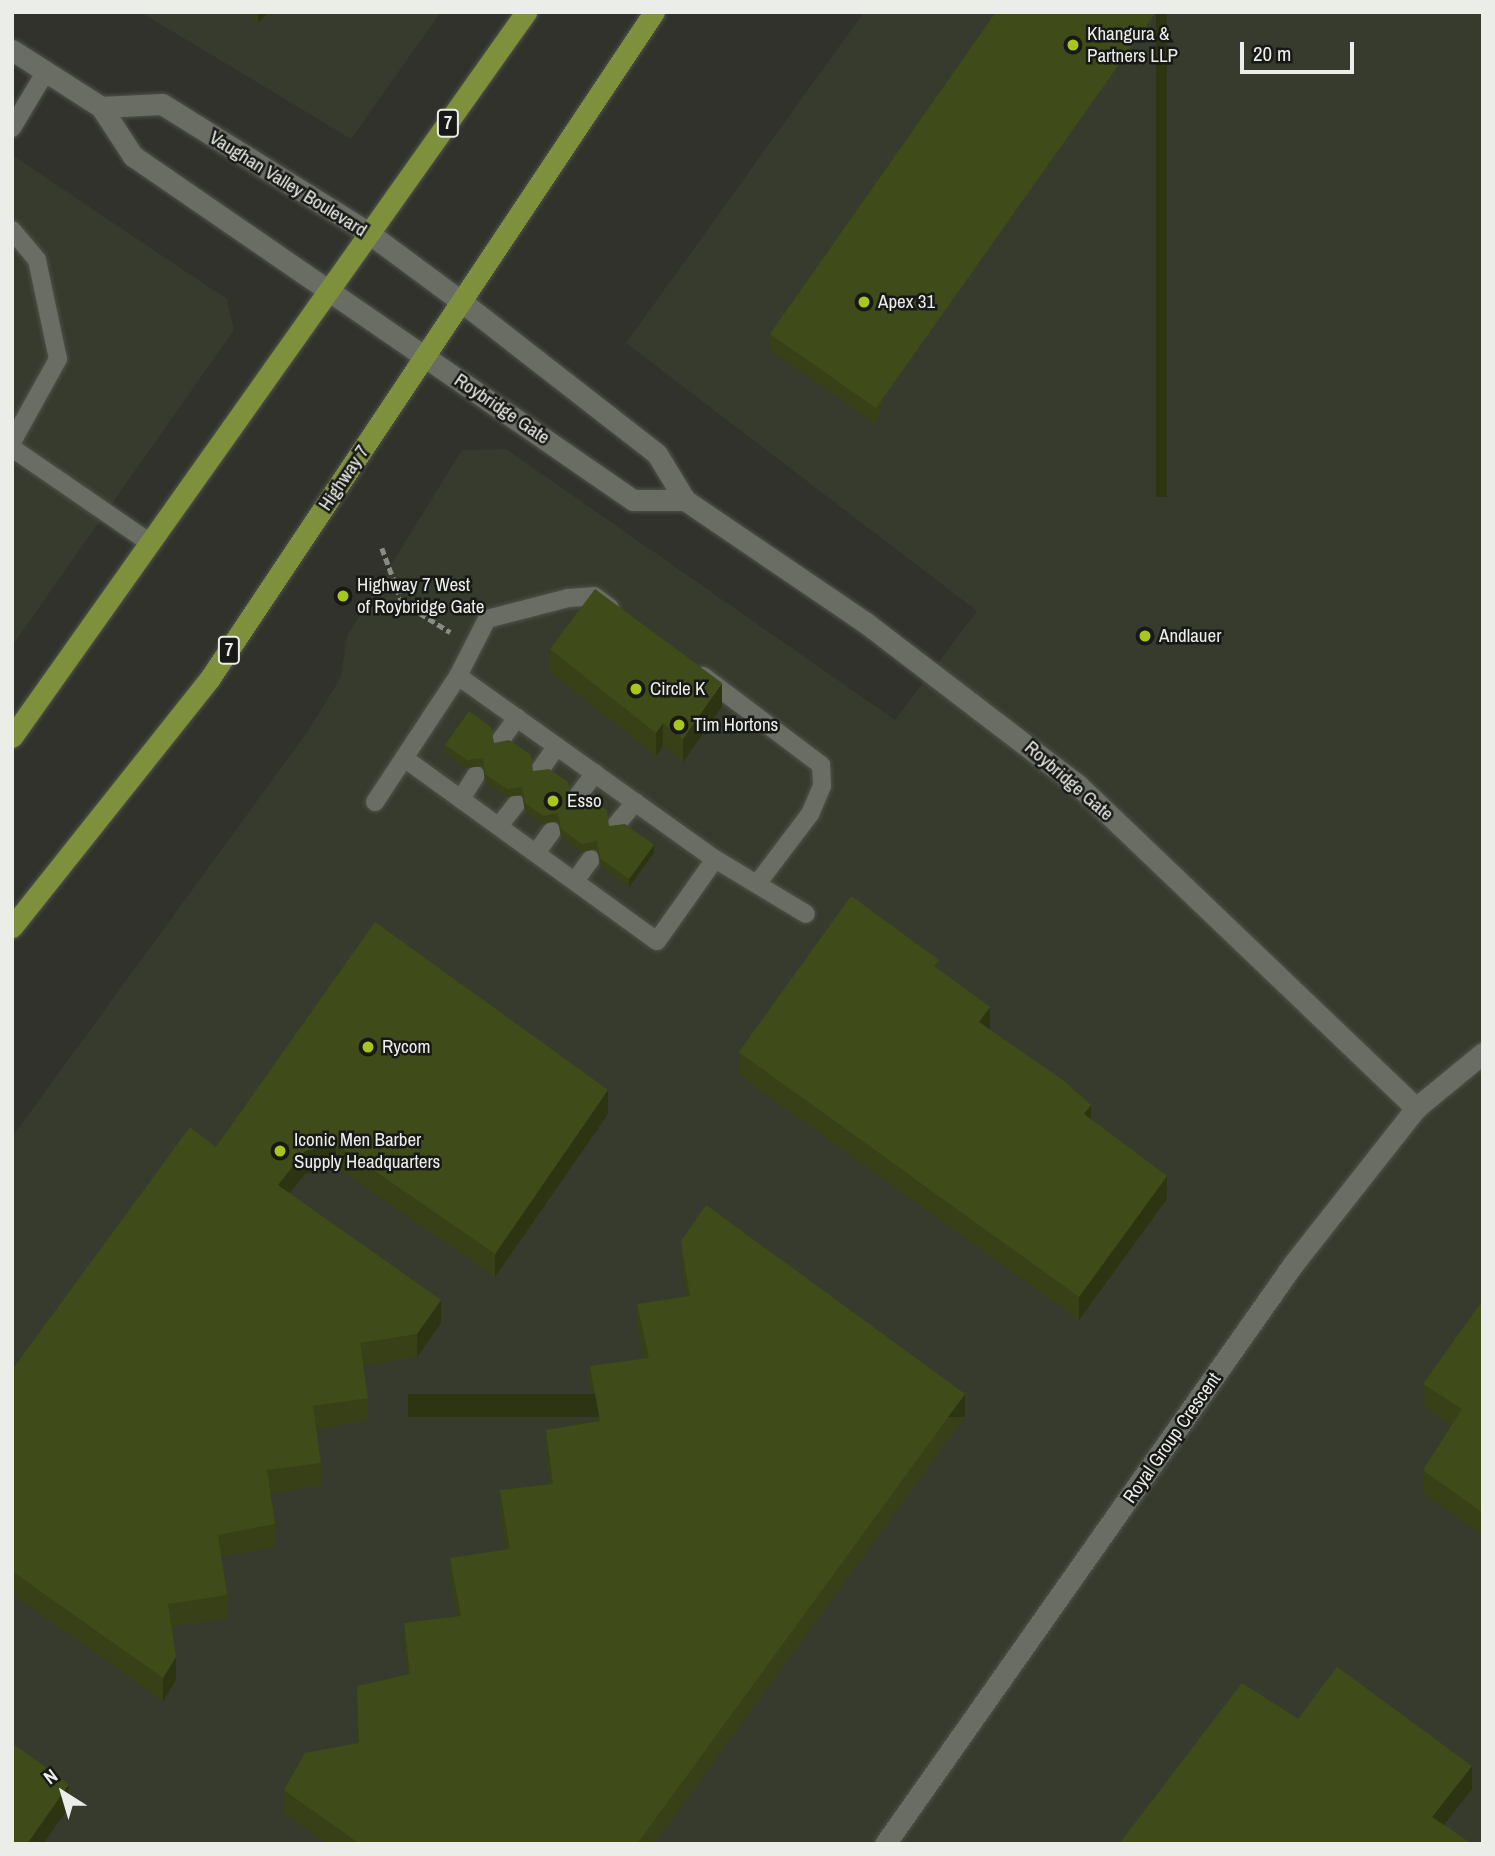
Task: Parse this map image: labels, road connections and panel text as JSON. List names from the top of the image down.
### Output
{
  "streets": {
    "main road": ["7", "Highway 7"],
    "street": ["Vaughan Valley Boulevard", "Roybridge Gate", "Royal Group Crescent"]
  },
  "crossings": [
    ["7", "Vaughan Valley Boulevard"],
    ["7", "Roybridge Gate"],
    ["Vaughan Valley Boulevard", "Roybridge Gate"],
    ["Vaughan Valley Boulevard", "Highway 7"],
    ["Roybridge Gate", "Highway 7"],
    ["Roybridge Gate", "Royal Group Crescent"]
  ],
  "places": [
    "Khangura & Partners LLP",
    "Apex 31",
    "Highway 7 West of Roybridge Gate",
    "Andlauer",
    "Circle K",
    "Tim Hortons",
    "Esso",
    "Rycom",
    "Iconic Men Barber Supply Headquarters"
  ],
  "scale_bar": "20 m",
  "north": "top left"
}
